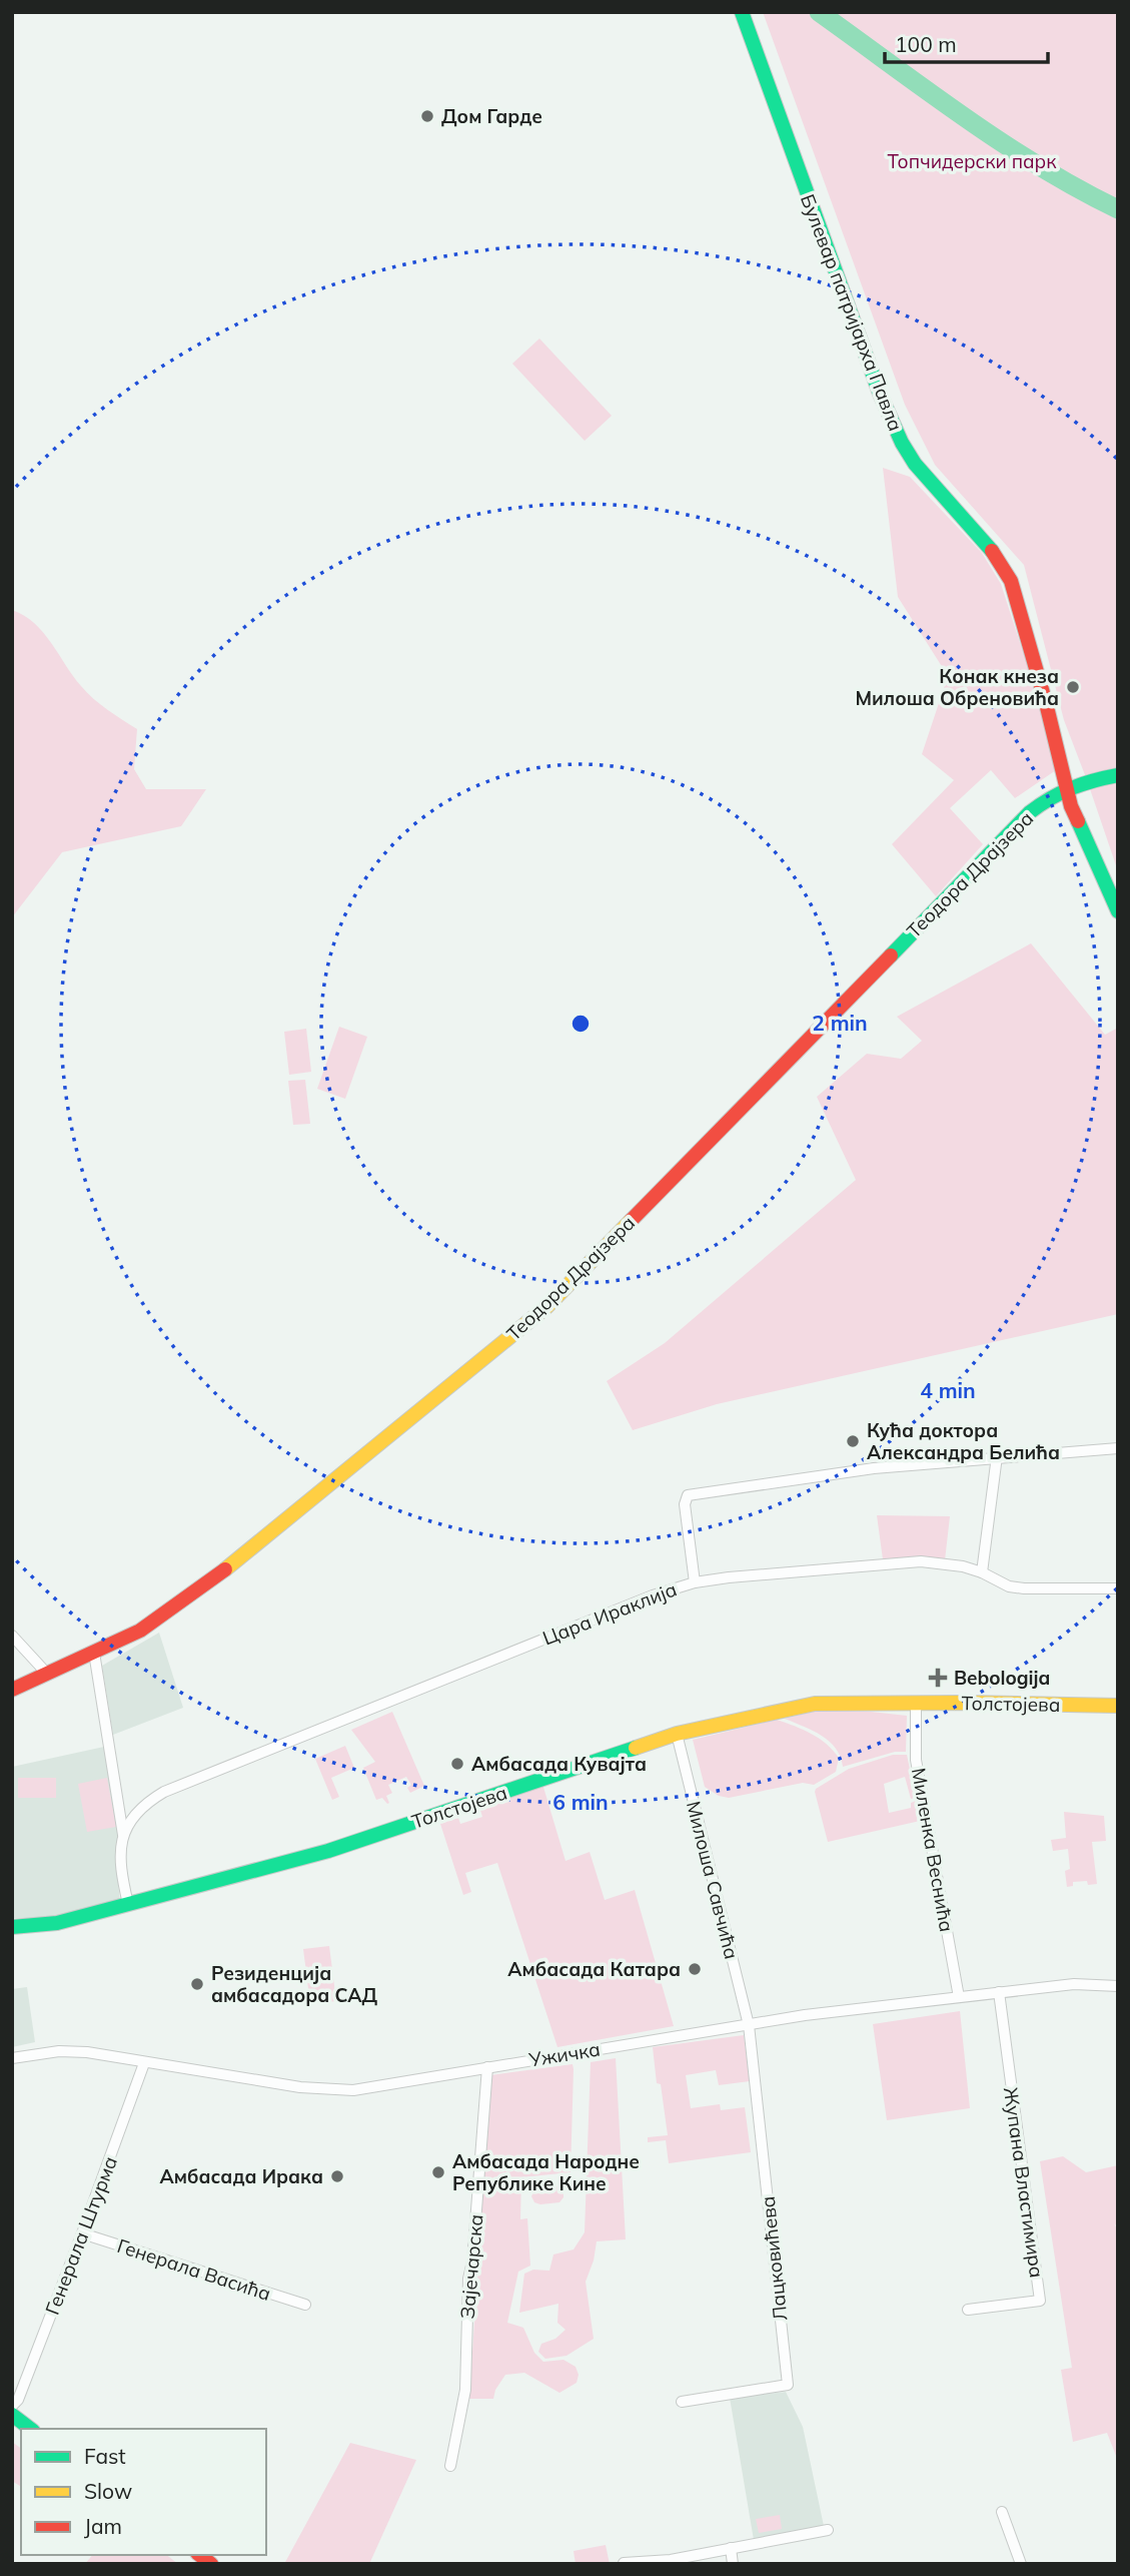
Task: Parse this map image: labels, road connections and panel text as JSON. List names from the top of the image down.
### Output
{
  "streets": {
    "main road": ["Булевар патријарха Павла", "Теодора Драјзера", "Толстојева"],
    "street": [
      "Цара Ираклија",
      "Миленка Веснића",
      "Милоша Савчића",
      "Ужичка",
      "Жупана Властимира",
      "Генерала Штурма",
      "Лацковићева",
      "Зајечарска",
      "Генерала Васића"
    ]
  },
  "crossings": [
    ["Булевар патријарха Павла", "Теодора Драјзера"],
    ["Толстојева", "Миленка Веснића"],
    ["Толстојева", "Милоша Савчића"],
    ["Миленка Веснића", "Ужичка"],
    ["Милоша Савчића", "Ужичка"],
    ["Милоша Савчића", "Лацковићева"],
    ["Ужичка", "Жупана Властимира"],
    ["Ужичка", "Генерала Штурма"],
    ["Ужичка", "Лацковићева"],
    ["Ужичка", "Зајечарска"],
    ["Генерала Штурма", "Генерала Васића"]
  ],
  "parks": ["Топчидерски парк"],
  "places": {
    "other": [
      "Дом Гарде",
      "Конак кнеза Милоша Обреновића",
      "Кућа доктора Александра Белића",
      "Амбасада Кувајта",
      "Амбасада Катара",
      "Резиденција амбасадора САД",
      "Амбасада Народне Републике Кине",
      "Амбасада Ирака"
    ],
    "health": ["Bebologija"]
  },
  "legend": ["Fast", "Slow", "Jam"],
  "scale_bar": "100 m",
  "rings": ["2 min", "4 min", "6 min"]
}
